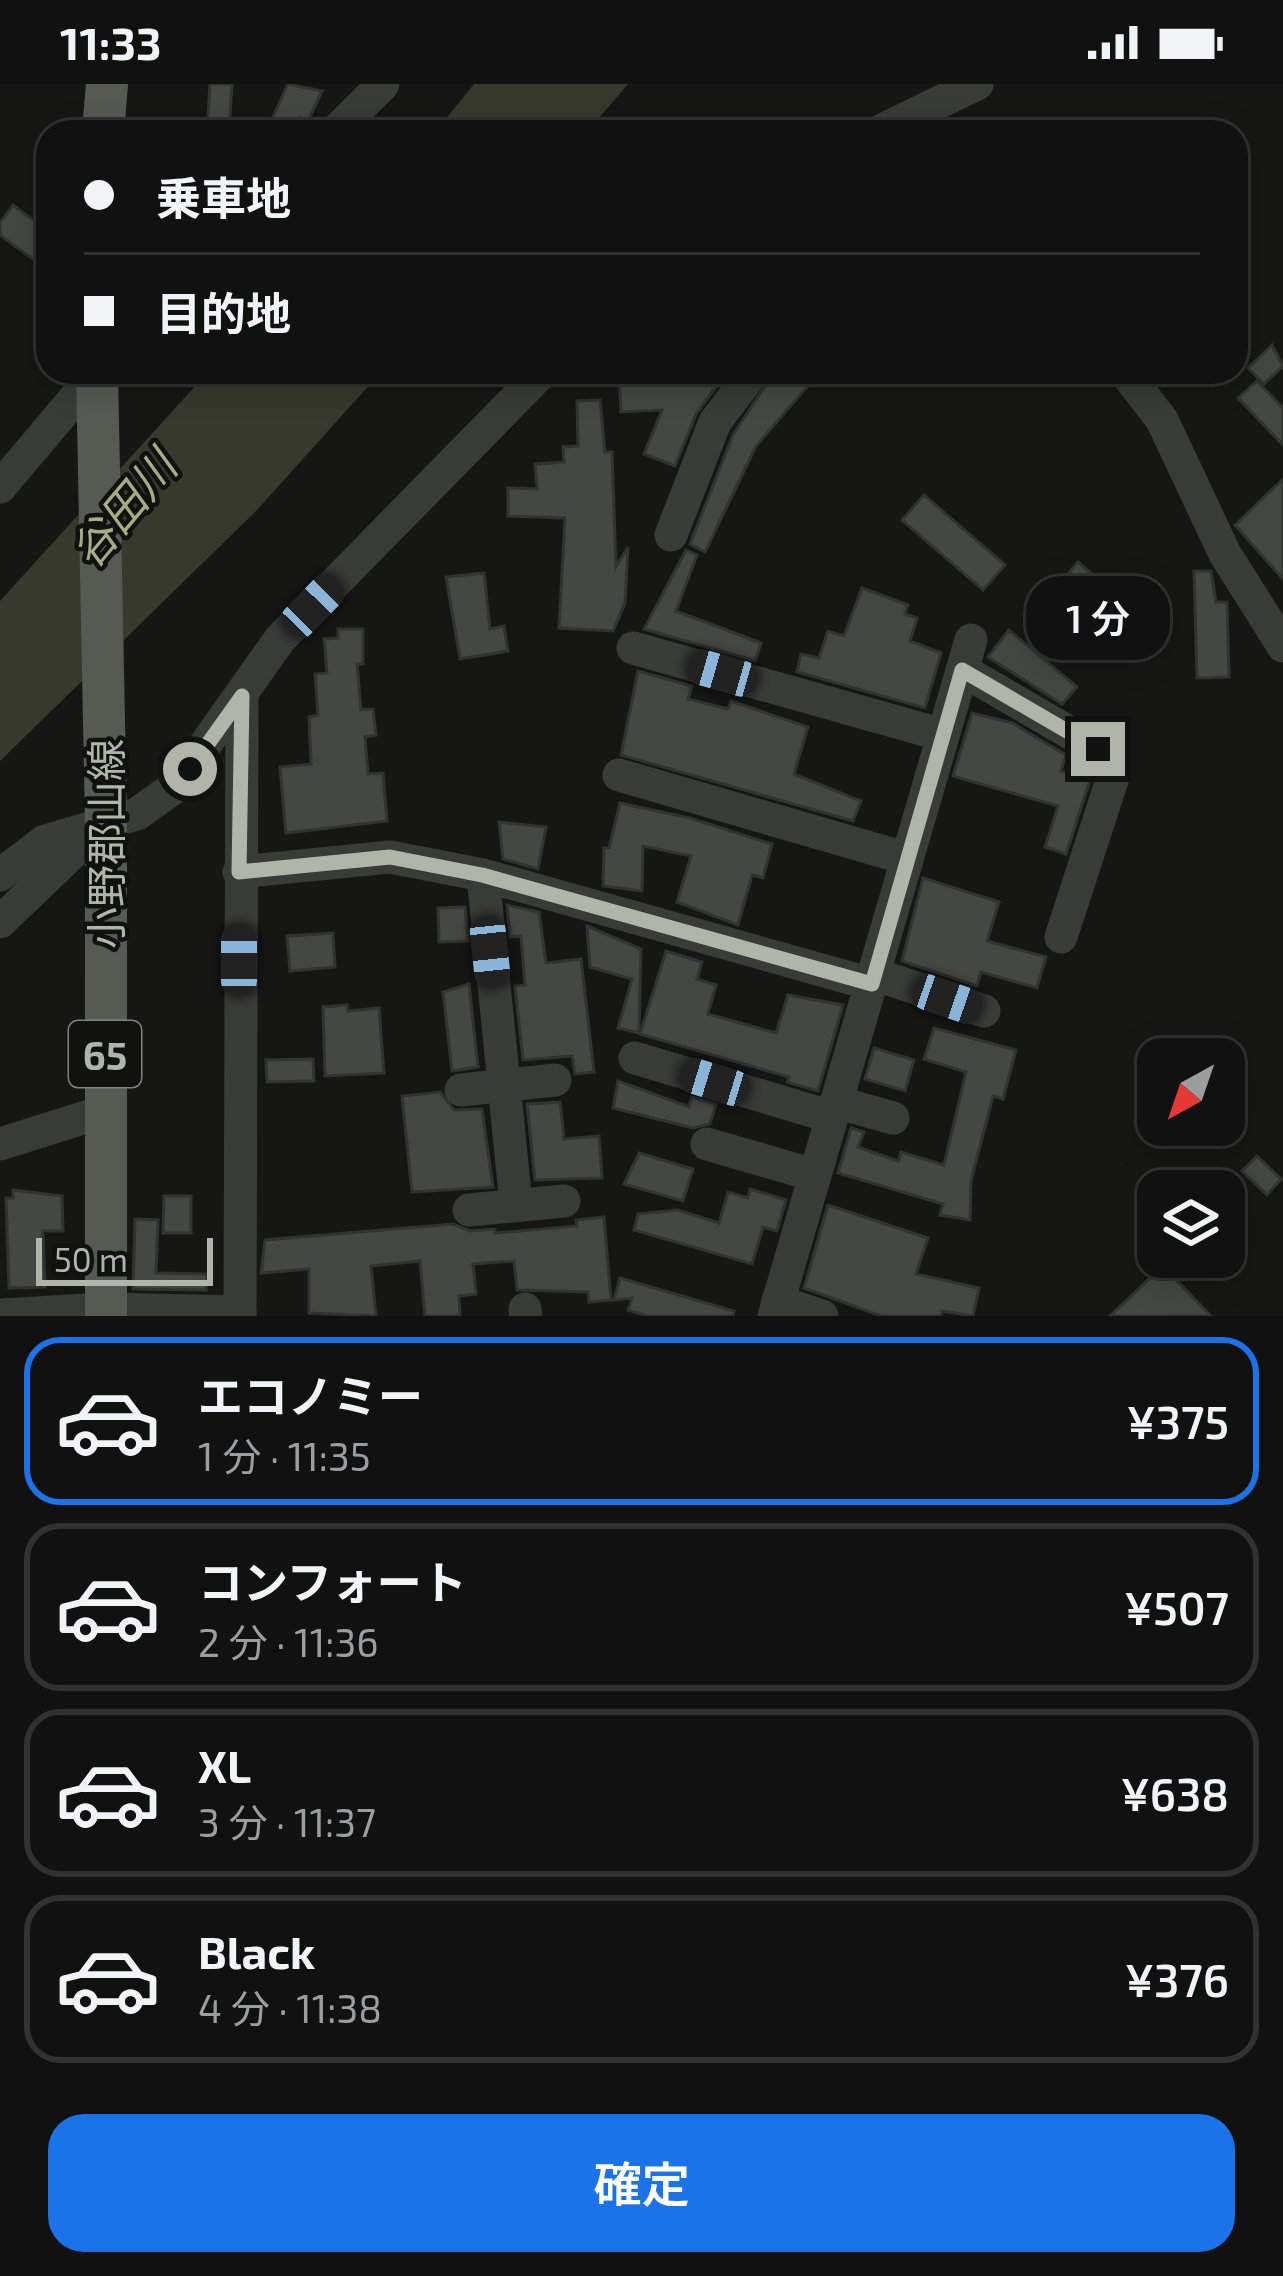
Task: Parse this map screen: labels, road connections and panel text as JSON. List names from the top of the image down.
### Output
{
  "streets": {
    "main road": ["小野郡山線", "65"]
  },
  "water": ["谷田川"],
  "scale_bar": "50 m",
  "north": "bottom left",
  "page": {
    "status": "11:33",
    "banner": ["乗車地", "目的地"],
    "bubble": "1 分",
    "scale": "50 m",
    "list": [
      {
        "name": "エコノミー",
        "note": "1 分 · 11:35",
        "value": "¥375"
      },
      {
        "name": "コンフォート",
        "note": "2 分 · 11:36",
        "value": "¥507"
      },
      {
        "name": "XL",
        "note": "3 分 · 11:37",
        "value": "¥638"
      },
      {
        "name": "Black",
        "note": "4 分 · 11:38",
        "value": "¥376"
      }
    ],
    "buttons": "確定"
  }
}
